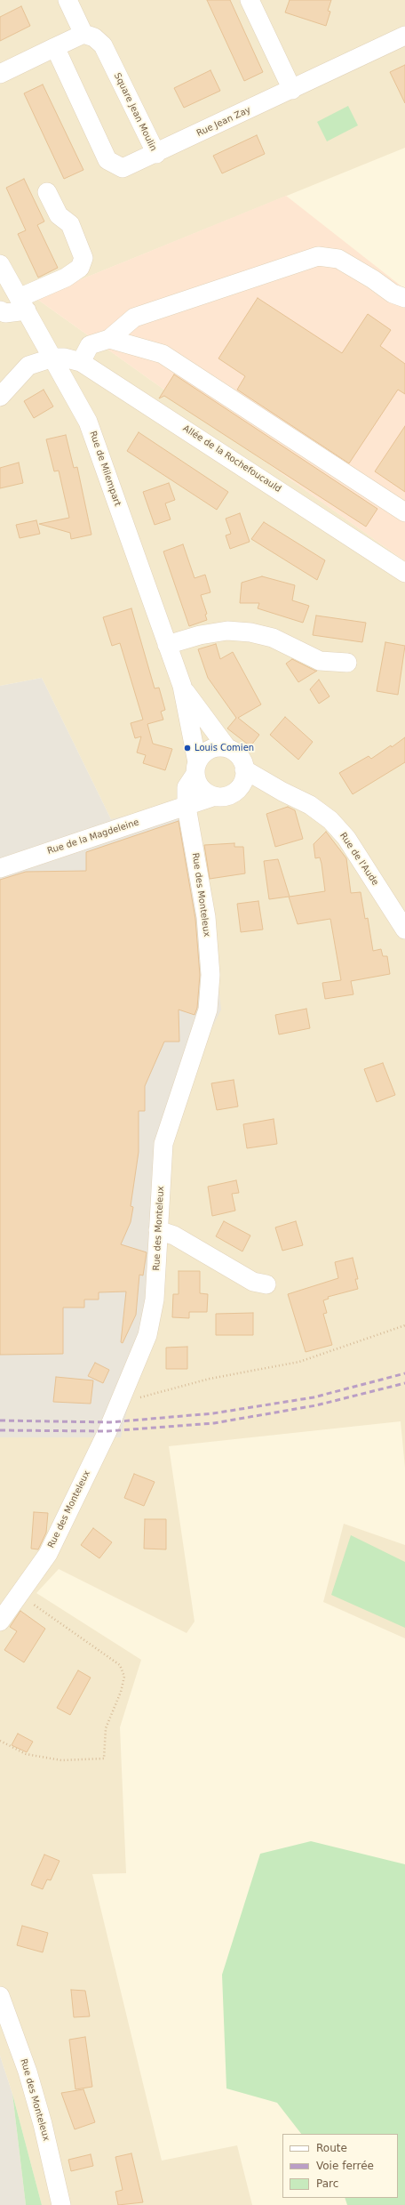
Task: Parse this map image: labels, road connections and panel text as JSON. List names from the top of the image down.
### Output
{
  "streets": {
    "street": [
      "Square Jean Moulin",
      "Rue Jean Zay",
      "Allée de la Rochefoucauld",
      "Rue de Milempart",
      "Rue de la Magdeleine",
      "Rue de l'Aude",
      "Rue des Monteleux"
    ]
  },
  "crossings": [
    ["Square Jean Moulin", "Rue Jean Zay"],
    ["Allée de la Rochefoucauld", "Rue de Milempart"],
    ["Rue de Milempart", "Rue de la Magdeleine"],
    ["Rue de Milempart", "Rue de l'Aude"],
    ["Rue de Milempart", "Rue des Monteleux"],
    ["Rue de la Magdeleine", "Rue de l'Aude"],
    ["Rue de la Magdeleine", "Rue des Monteleux"],
    ["Rue de l'Aude", "Rue des Monteleux"]
  ],
  "places": ["Louis Comien"],
  "legend": ["Route", "Voie ferrée", "Parc"]
}
